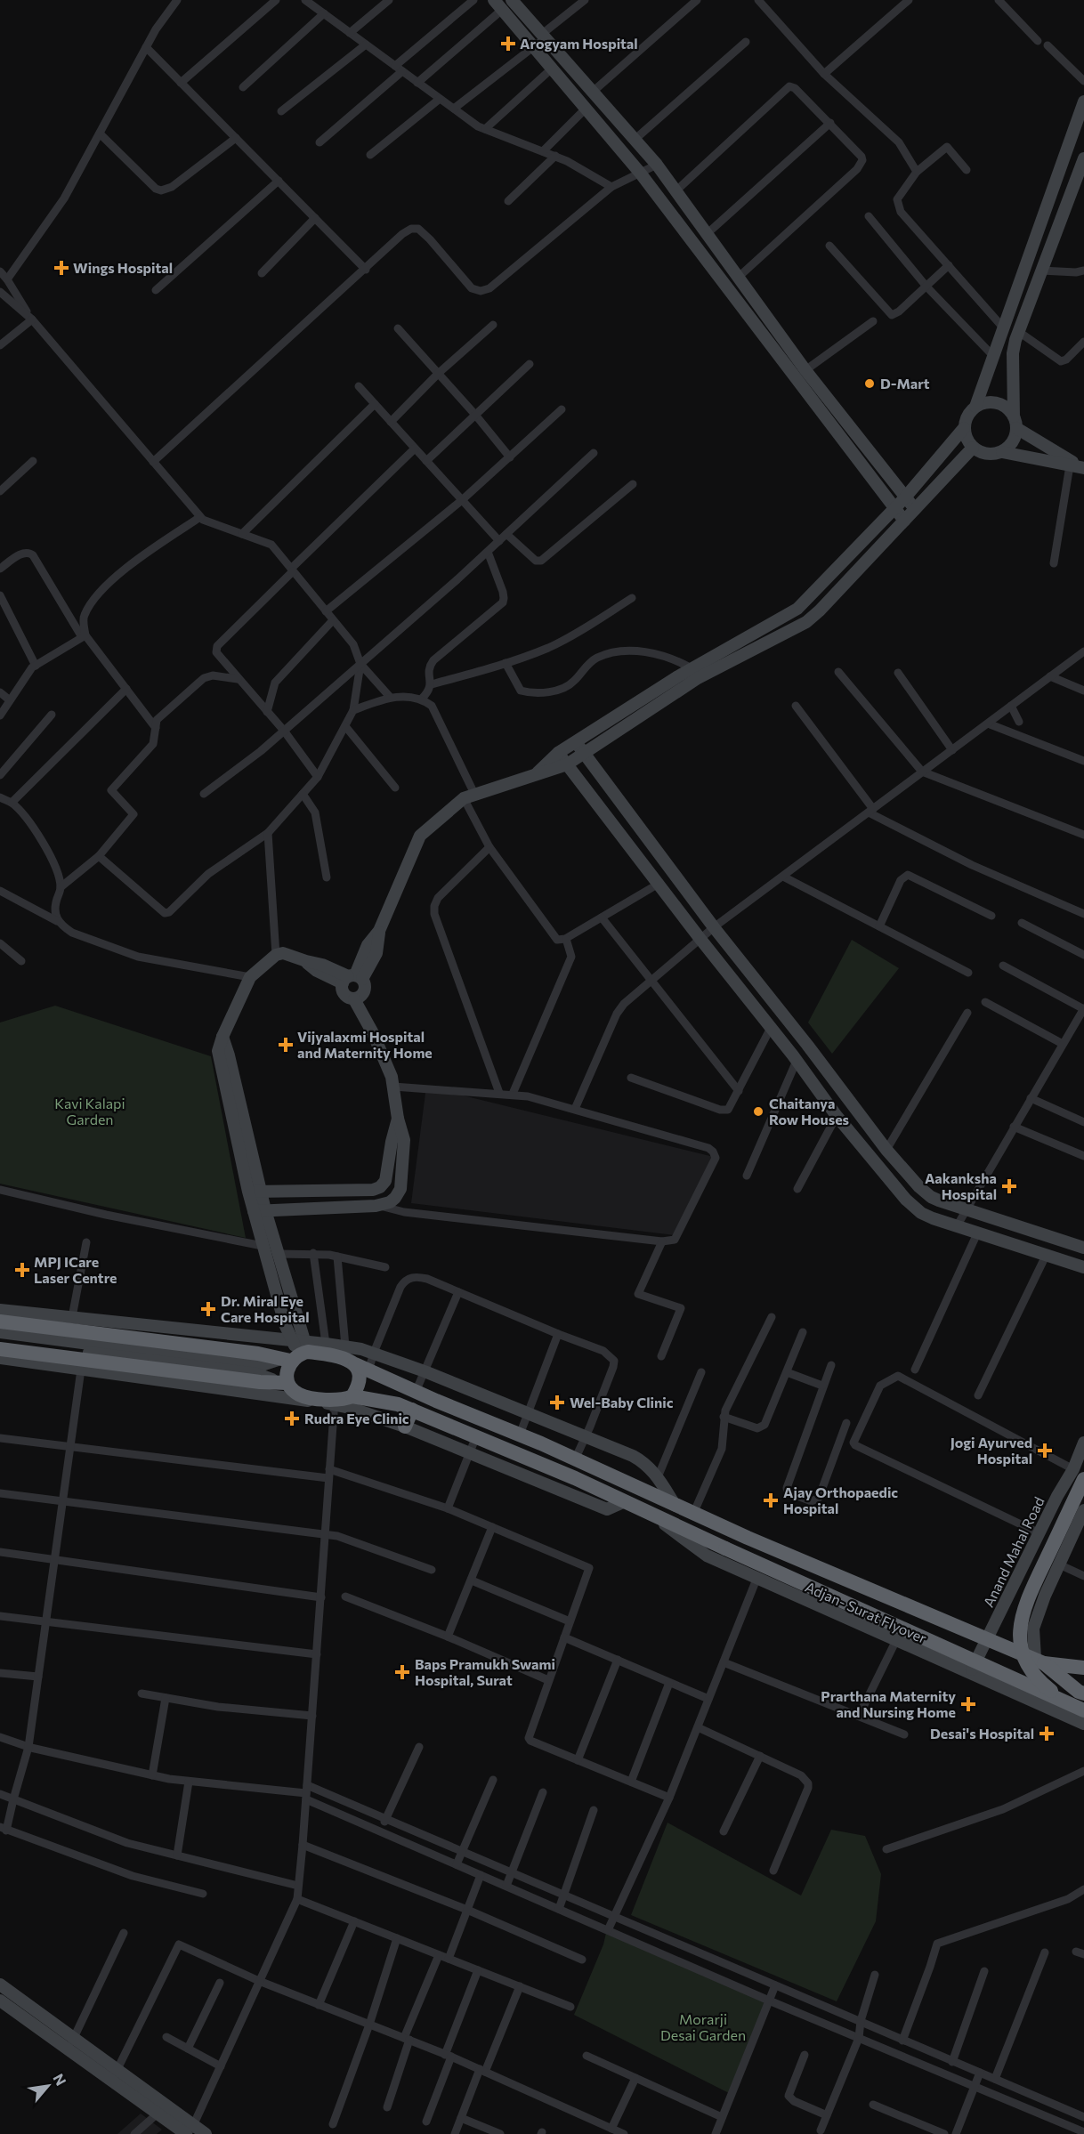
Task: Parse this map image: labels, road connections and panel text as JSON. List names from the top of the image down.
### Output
{
  "streets": {
    "highway": ["Adjan- Surat Flyover"],
    "street": ["Anand Mahal Road"]
  },
  "parks": ["Kavi Kalapi Garden", "Morarji Desai Garden"],
  "places": {
    "health": [
      "Arogyam Hospital",
      "Wings Hospital",
      "Vijyalaxmi Hospital and Maternity Home",
      "Aakanksha Hospital",
      "MPJ ICare Laser Centre",
      "Dr. Miral Eye Care Hospital",
      "Wel-Baby Clinic",
      "Rudra Eye Clinic",
      "Jogi Ayurved Hospital",
      "Ajay Orthopaedic Hospital",
      "Baps Pramukh Swami Hospital, Surat",
      "Prarthana Maternity and Nursing Home",
      "Desai's Hospital"
    ],
    "other": ["D-Mart", "Chaitanya Row Houses"]
  },
  "north": "top right"
}
